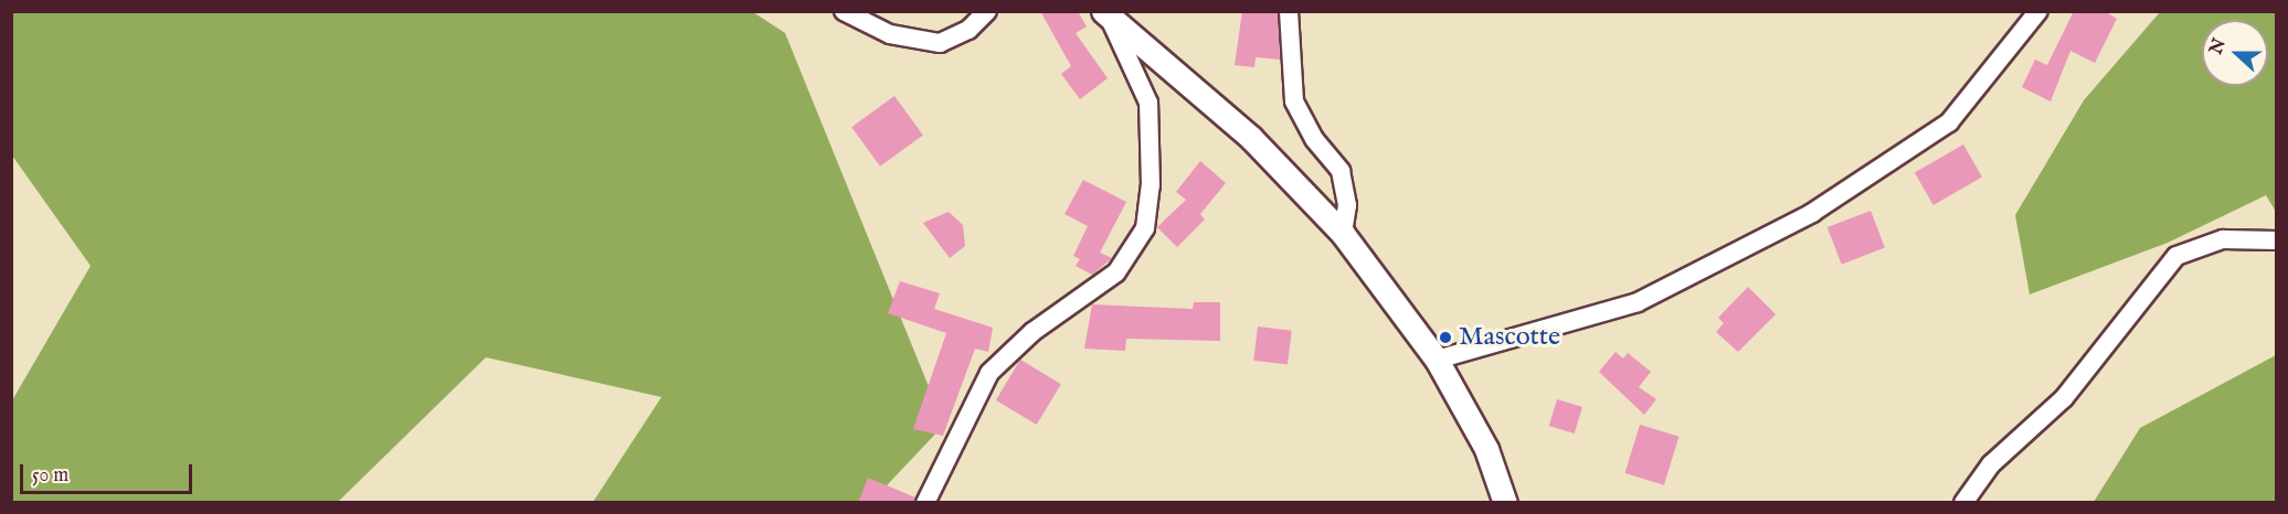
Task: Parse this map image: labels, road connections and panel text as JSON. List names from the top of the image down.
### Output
{
  "places": ["Mascotte"],
  "scale_bar": "50 m",
  "north": "left"
}
